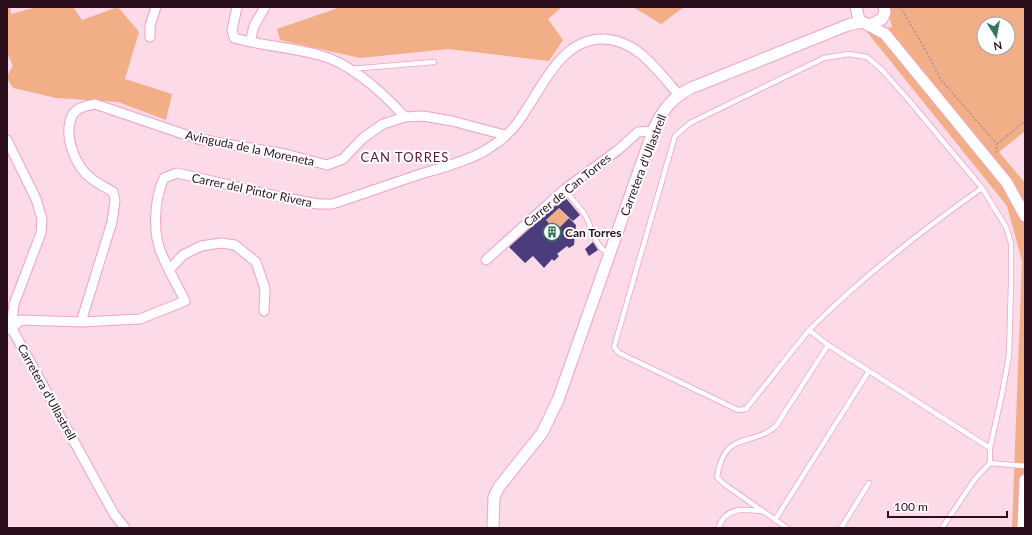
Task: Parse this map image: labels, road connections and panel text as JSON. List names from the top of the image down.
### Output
{
  "streets": {
    "street": [
      "Avinguda de la Moreneta",
      "Carretera d'Ullastrell",
      "Carrer del Pintor Rivera",
      "Carrer de Can Torres"
    ]
  },
  "crossings": [
    ["Avinguda de la Moreneta", "Carretera d'Ullastrell"],
    ["Avinguda de la Moreneta", "Carrer del Pintor Rivera"],
    ["Carretera d'Ullastrell", "Carrer del Pintor Rivera"],
    ["Carretera d'Ullastrell", "Carrer de Can Torres"]
  ],
  "districts": ["CAN TORRES"],
  "places": {
    "building": ["Can Torres"]
  },
  "scale_bar": "100 m",
  "north": "bottom"
}
